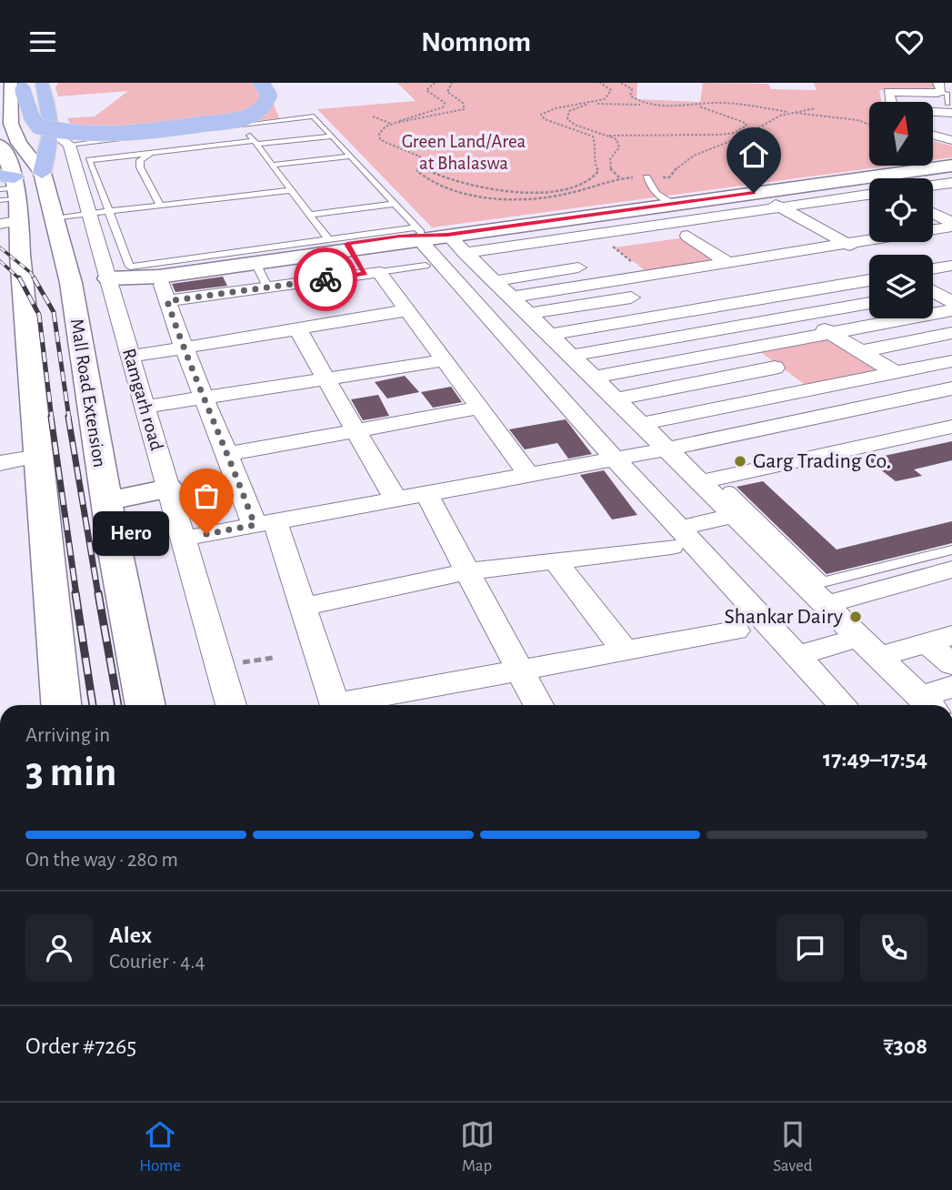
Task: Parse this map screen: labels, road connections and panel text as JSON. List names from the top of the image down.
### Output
{
  "streets": {
    "main road": ["Mall Road Extension"],
    "street": ["Ramgarh road"]
  },
  "parks": ["Green Land/Area at Bhalaswa"],
  "places": ["Garg Trading Co.", "Hero", "Shankar Dairy"],
  "north": "top",
  "page": {
    "header": "Nomnom",
    "bubble": "Hero",
    "heading": ["3 min", "Arriving in", "17:49–17:54"],
    "panel": [
      "Alex",
      "Courier · 4.4",
      "Order #7265",
      "₹308"
    ],
    "bar": "On the way · 280 m",
    "tabs": ["Home", "Map", "Saved"]
  }
}
